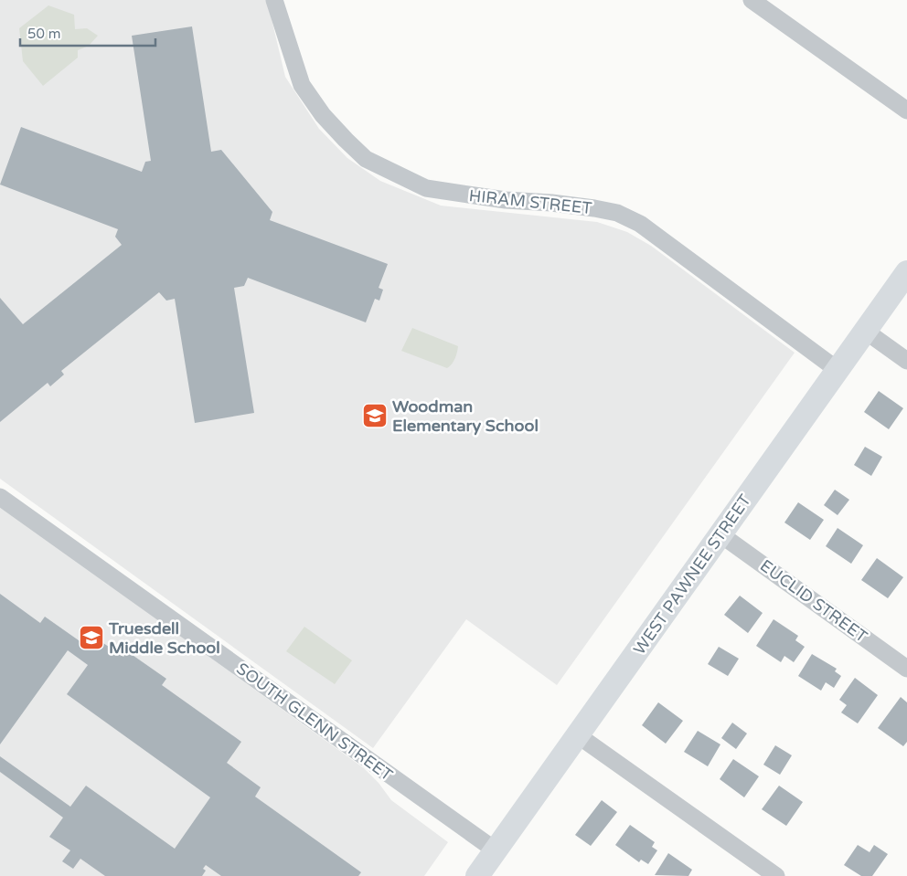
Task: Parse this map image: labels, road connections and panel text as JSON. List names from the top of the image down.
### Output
{
  "streets": {
    "main road": ["WEST PAWNEE STREET"],
    "street": ["HIRAM STREET", "EUCLID STREET", "SOUTH GLENN STREET"]
  },
  "crossings": [
    ["HIRAM STREET", "WEST PAWNEE STREET"],
    ["WEST PAWNEE STREET", "EUCLID STREET"],
    ["WEST PAWNEE STREET", "SOUTH GLENN STREET"]
  ],
  "places": {
    "school or university": ["Woodman Elementary School", "Truesdell Middle School"]
  },
  "scale_bar": "50 m"
}
